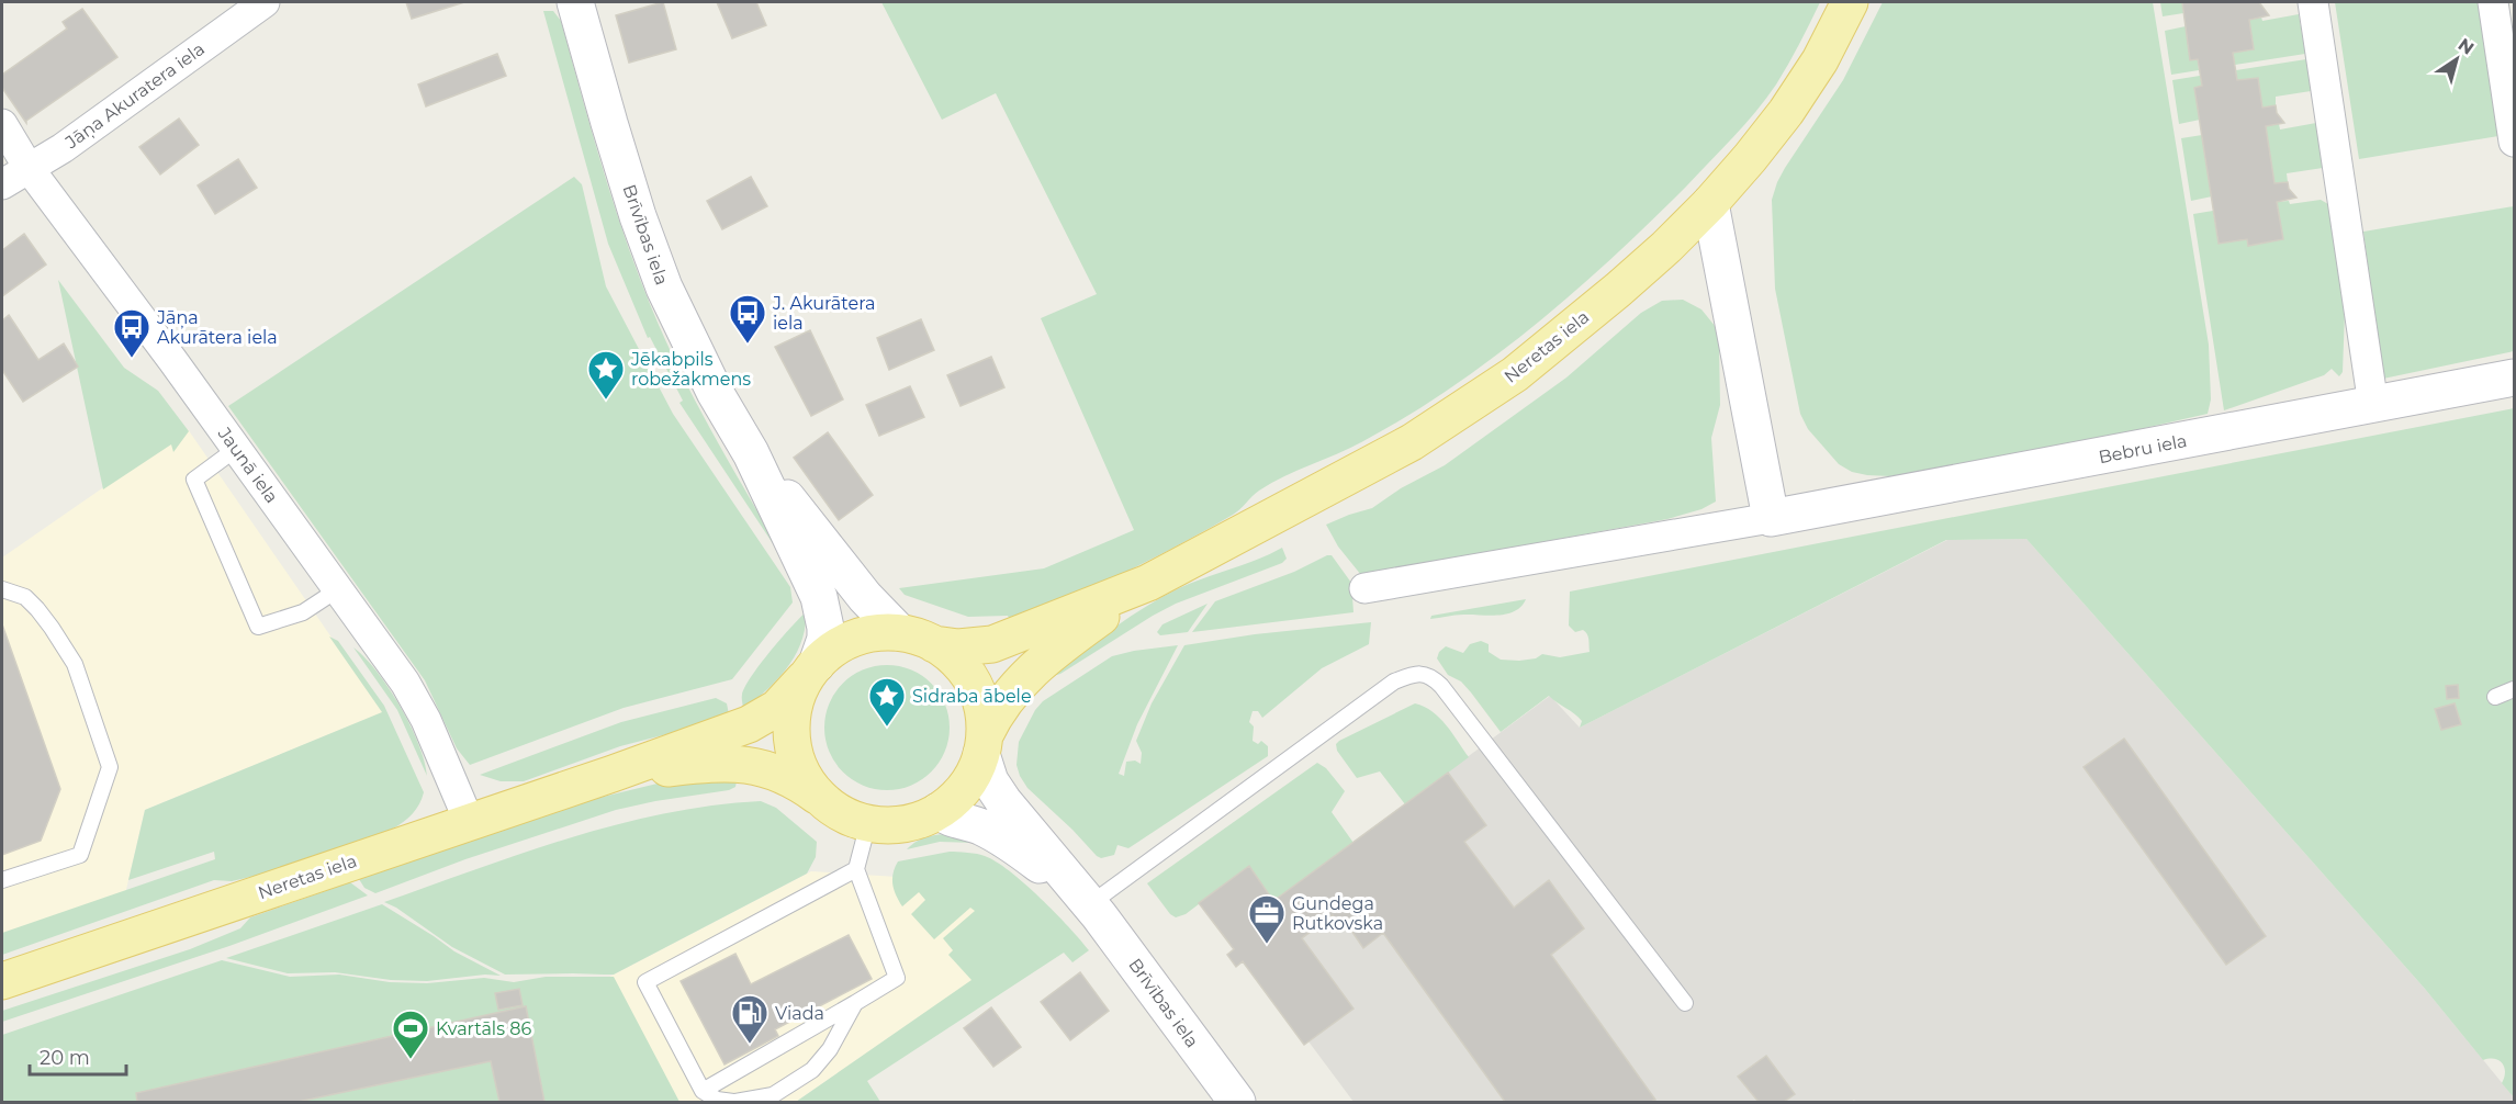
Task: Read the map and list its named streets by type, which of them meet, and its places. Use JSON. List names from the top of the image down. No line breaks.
{"streets":{"main road":["Brīvības iela","Neretas iela","Bebru iela"],"street":["Jāņa Akuratera iela","Jaunā iela"]},"crossings":[["Jāņa Akuratera iela","Jaunā iela"],["Neretas iela","Jaunā iela"]],"places":{"bus stop":["J. Akurātera iela","Jāņa Akurātera iela"],"place":["Jēkabpils robežakmens","Sidraba ābele"],"office":["Gundega Rutkovska"],"fuel station":["Viada"],"sports":["Kvartāls 86"]},"scale_bar":"20 m","north":"top right"}
